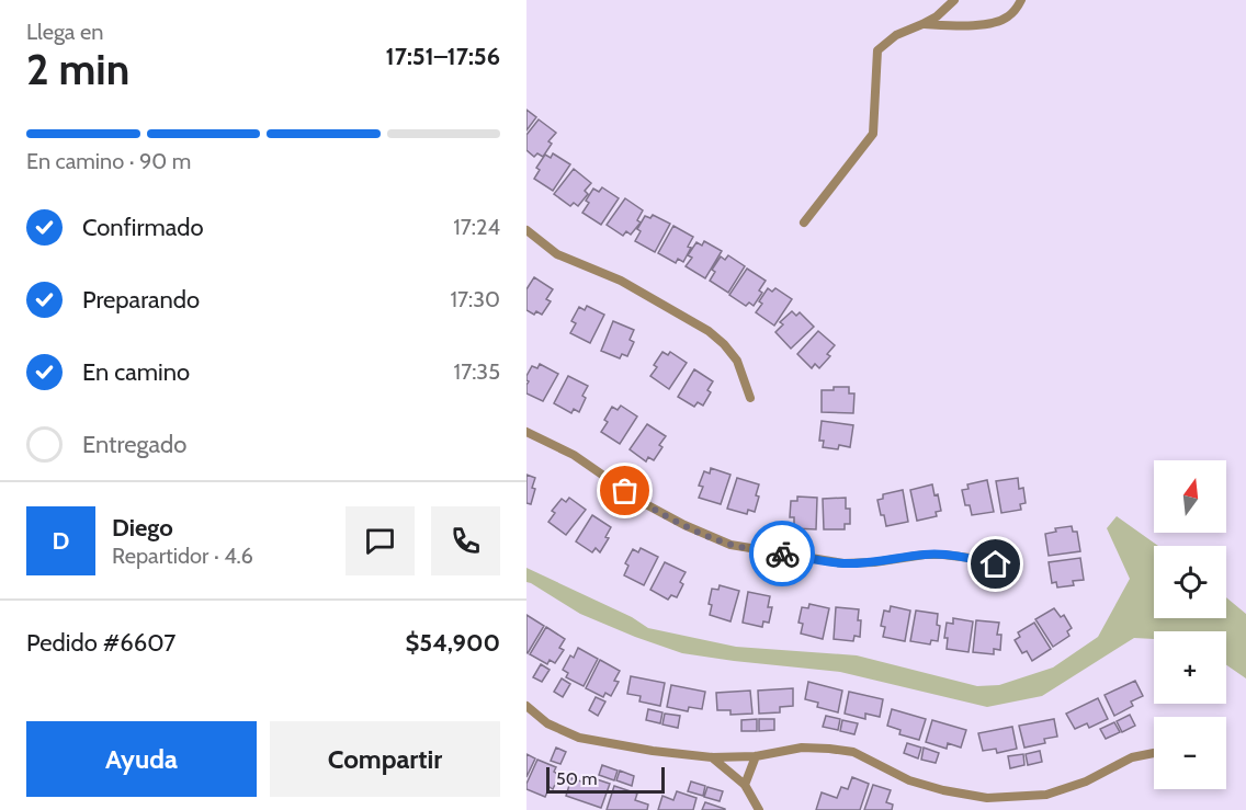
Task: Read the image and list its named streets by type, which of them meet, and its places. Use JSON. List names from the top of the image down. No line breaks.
{"scale_bar":"50 m","north":"top","page":{"heading":["2 min","Llega en","17:51–17:56"],"panel":["Diego","Repartidor · 4.6","Pedido #6607","$54,900"],"bar":"En camino · 90 m","list":[["Confirmado","17:24"],["Preparando","17:30"],["En camino","17:35"],"Entregado"],"map_buttons":["+","−"],"round":"D","buttons":["Ayuda","Compartir"],"scale":"50 m"}}
